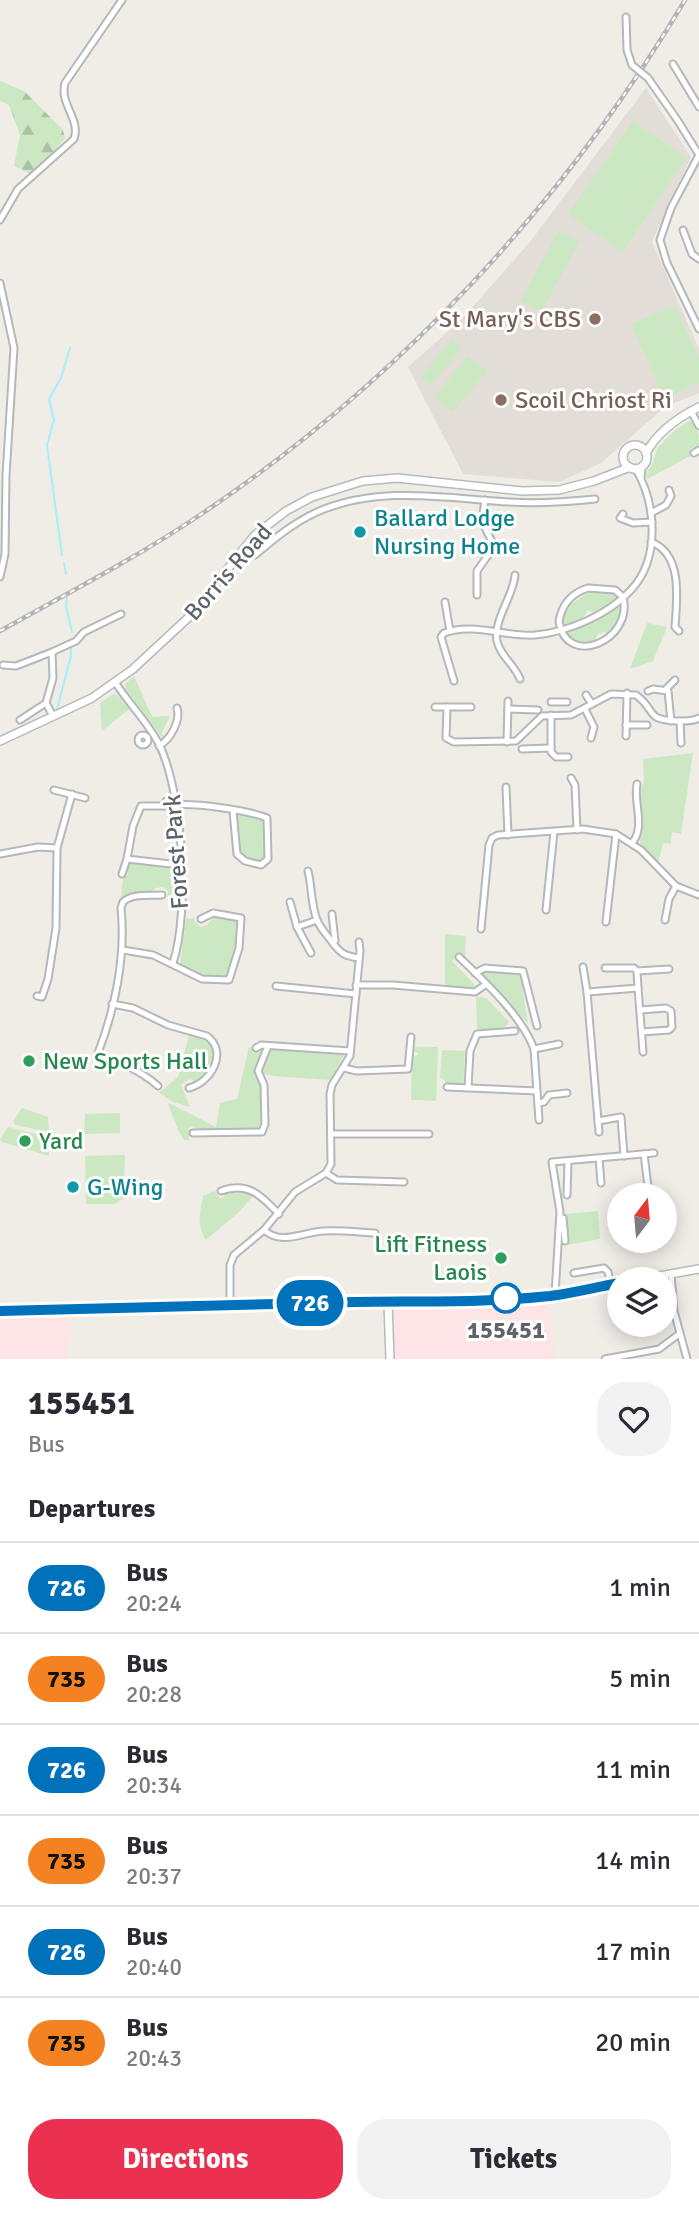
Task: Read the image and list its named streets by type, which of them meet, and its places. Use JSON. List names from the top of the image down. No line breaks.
{"streets":{"street":["Borris Road","Forest Park"]},"crossings":[["Borris Road","Forest Park"]],"places":["St Mary's CBS","Scoil Chriost Ri","Ballard Lodge Nursing Home","New Sports Hall","Yard","G-Wing","Lift Fitness Laois","155451"],"lines":["bus line 726"],"north":"top","page":{"on_map":"726","heading":[["155451","Bus"],"Departures"],"list":[{"mark":"726","name":"Bus","note":"20:24","value":"1 min"},{"mark":"735","name":"Bus","note":"20:28","value":"5 min"},{"mark":"726","name":"Bus","note":"20:34","value":"11 min"},{"mark":"735","name":"Bus","note":"20:37","value":"14 min"},{"mark":"726","name":"Bus","note":"20:40","value":"17 min"},{"mark":"735","name":"Bus","note":"20:43","value":"20 min"}],"buttons":["Directions","Tickets"]}}
